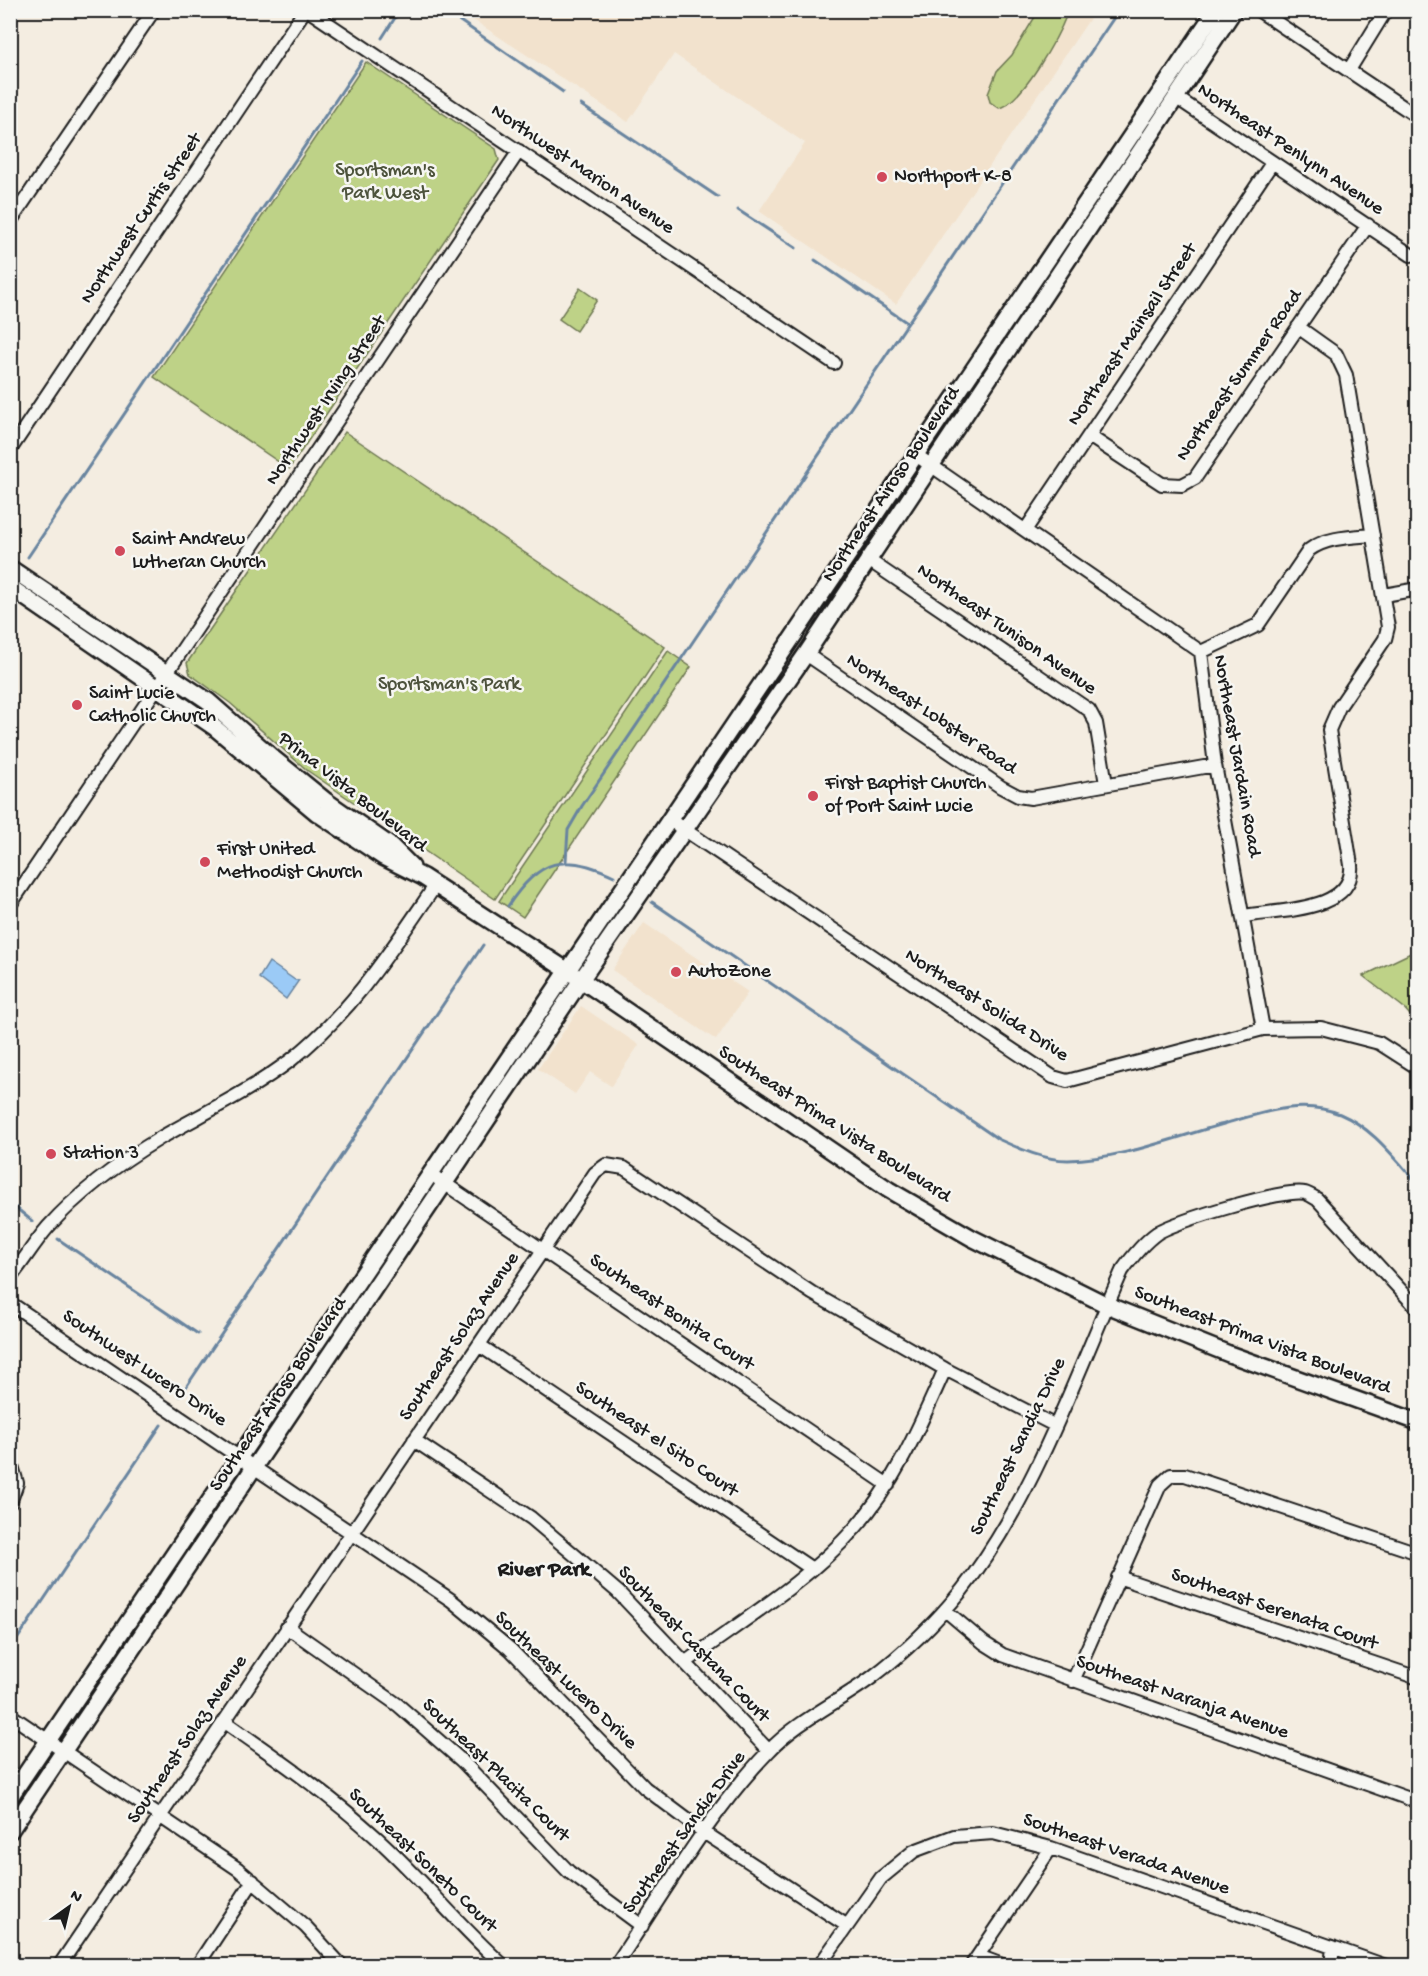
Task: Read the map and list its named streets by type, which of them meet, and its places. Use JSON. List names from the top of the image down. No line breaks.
{"streets":{"main road":["Northeast Airoso Boulevard","Prima Vista Boulevard","Southeast Prima Vista Boulevard","Southeast Airoso Boulevard"],"street":["Northeast Penlynn Avenue","Northwest Marion Avenue","Northwest Curtis Street","Northeast Mainsail Street","Northeast Summer Road","Northwest Irving Street","Northeast Tunison Avenue","Northeast Lobster Road","Northeast Jardain Road","Northeast Solida Drive","Southeast Bonita Court","Southeast Solaz Avenue","Southwest Lucero Drive","Southeast el Sito Court","Southeast Sandia Drive","Southeast Serenata Court","Southeast Castana Court","Southeast Lucero Drive","Southeast Naranja Avenue","Southeast Placita Court","Southeast Verada Avenue","Southeast Soneto Court"]},"crossings":[["Northeast Penlynn Avenue","Northeast Mainsail Street"],["Northeast Penlynn Avenue","Northeast Summer Road"],["Northeast Penlynn Avenue","Northeast Airoso Boulevard"],["Northwest Marion Avenue","Northwest Curtis Street"],["Northwest Marion Avenue","Northwest Irving Street"],["Northeast Mainsail Street","Northeast Summer Road"],["Northeast Mainsail Street","Northeast Jardain Road"],["Northwest Irving Street","Prima Vista Boulevard"],["Northeast Airoso Boulevard","Northeast Tunison Avenue"],["Northeast Airoso Boulevard","Northeast Lobster Road"],["Northeast Airoso Boulevard","Northeast Jardain Road"],["Northeast Airoso Boulevard","Northeast Solida Drive"],["Northeast Airoso Boulevard","Southeast Prima Vista Boulevard"],["Northeast Airoso Boulevard","Southeast Airoso Boulevard"],["Northeast Tunison Avenue","Northeast Lobster Road"],["Northeast Lobster Road","Northeast Jardain Road"],["Northeast Jardain Road","Northeast Solida Drive"],["Prima Vista Boulevard","Southeast Prima Vista Boulevard"],["Southeast Prima Vista Boulevard","Southeast Airoso Boulevard"],["Southeast Prima Vista Boulevard","Southeast Sandia Drive"],["Southeast Bonita Court","Southeast Solaz Avenue"],["Southeast Bonita Court","Southeast Airoso Boulevard"],["Southeast Solaz Avenue","Southeast el Sito Court"],["Southeast Solaz Avenue","Southeast Sandia Drive"],["Southeast Solaz Avenue","Southeast Castana Court"],["Southeast Solaz Avenue","Southeast Lucero Drive"],["Southeast Solaz Avenue","Southeast Placita Court"],["Southeast Solaz Avenue","Southeast Soneto Court"],["Southwest Lucero Drive","Southeast Airoso Boulevard"],["Southwest Lucero Drive","Southeast Lucero Drive"],["Southeast Airoso Boulevard","Southeast Lucero Drive"],["Southeast Sandia Drive","Southeast Castana Court"],["Southeast Sandia Drive","Southeast Lucero Drive"],["Southeast Sandia Drive","Southeast Naranja Avenue"],["Southeast Sandia Drive","Southeast Placita Court"],["Southeast Lucero Drive","Southeast Verada Avenue"]],"districts":["River Park"],"parks":["Sportsman's Park West","Sportsman's Park"],"places":["Northport K-8","Saint Andrew Lutheran Church","Saint Lucie Catholic Church","First Baptist Church of Port Saint Lucie","First United Methodist Church","AutoZone","Station 3"],"north":"top right"}
